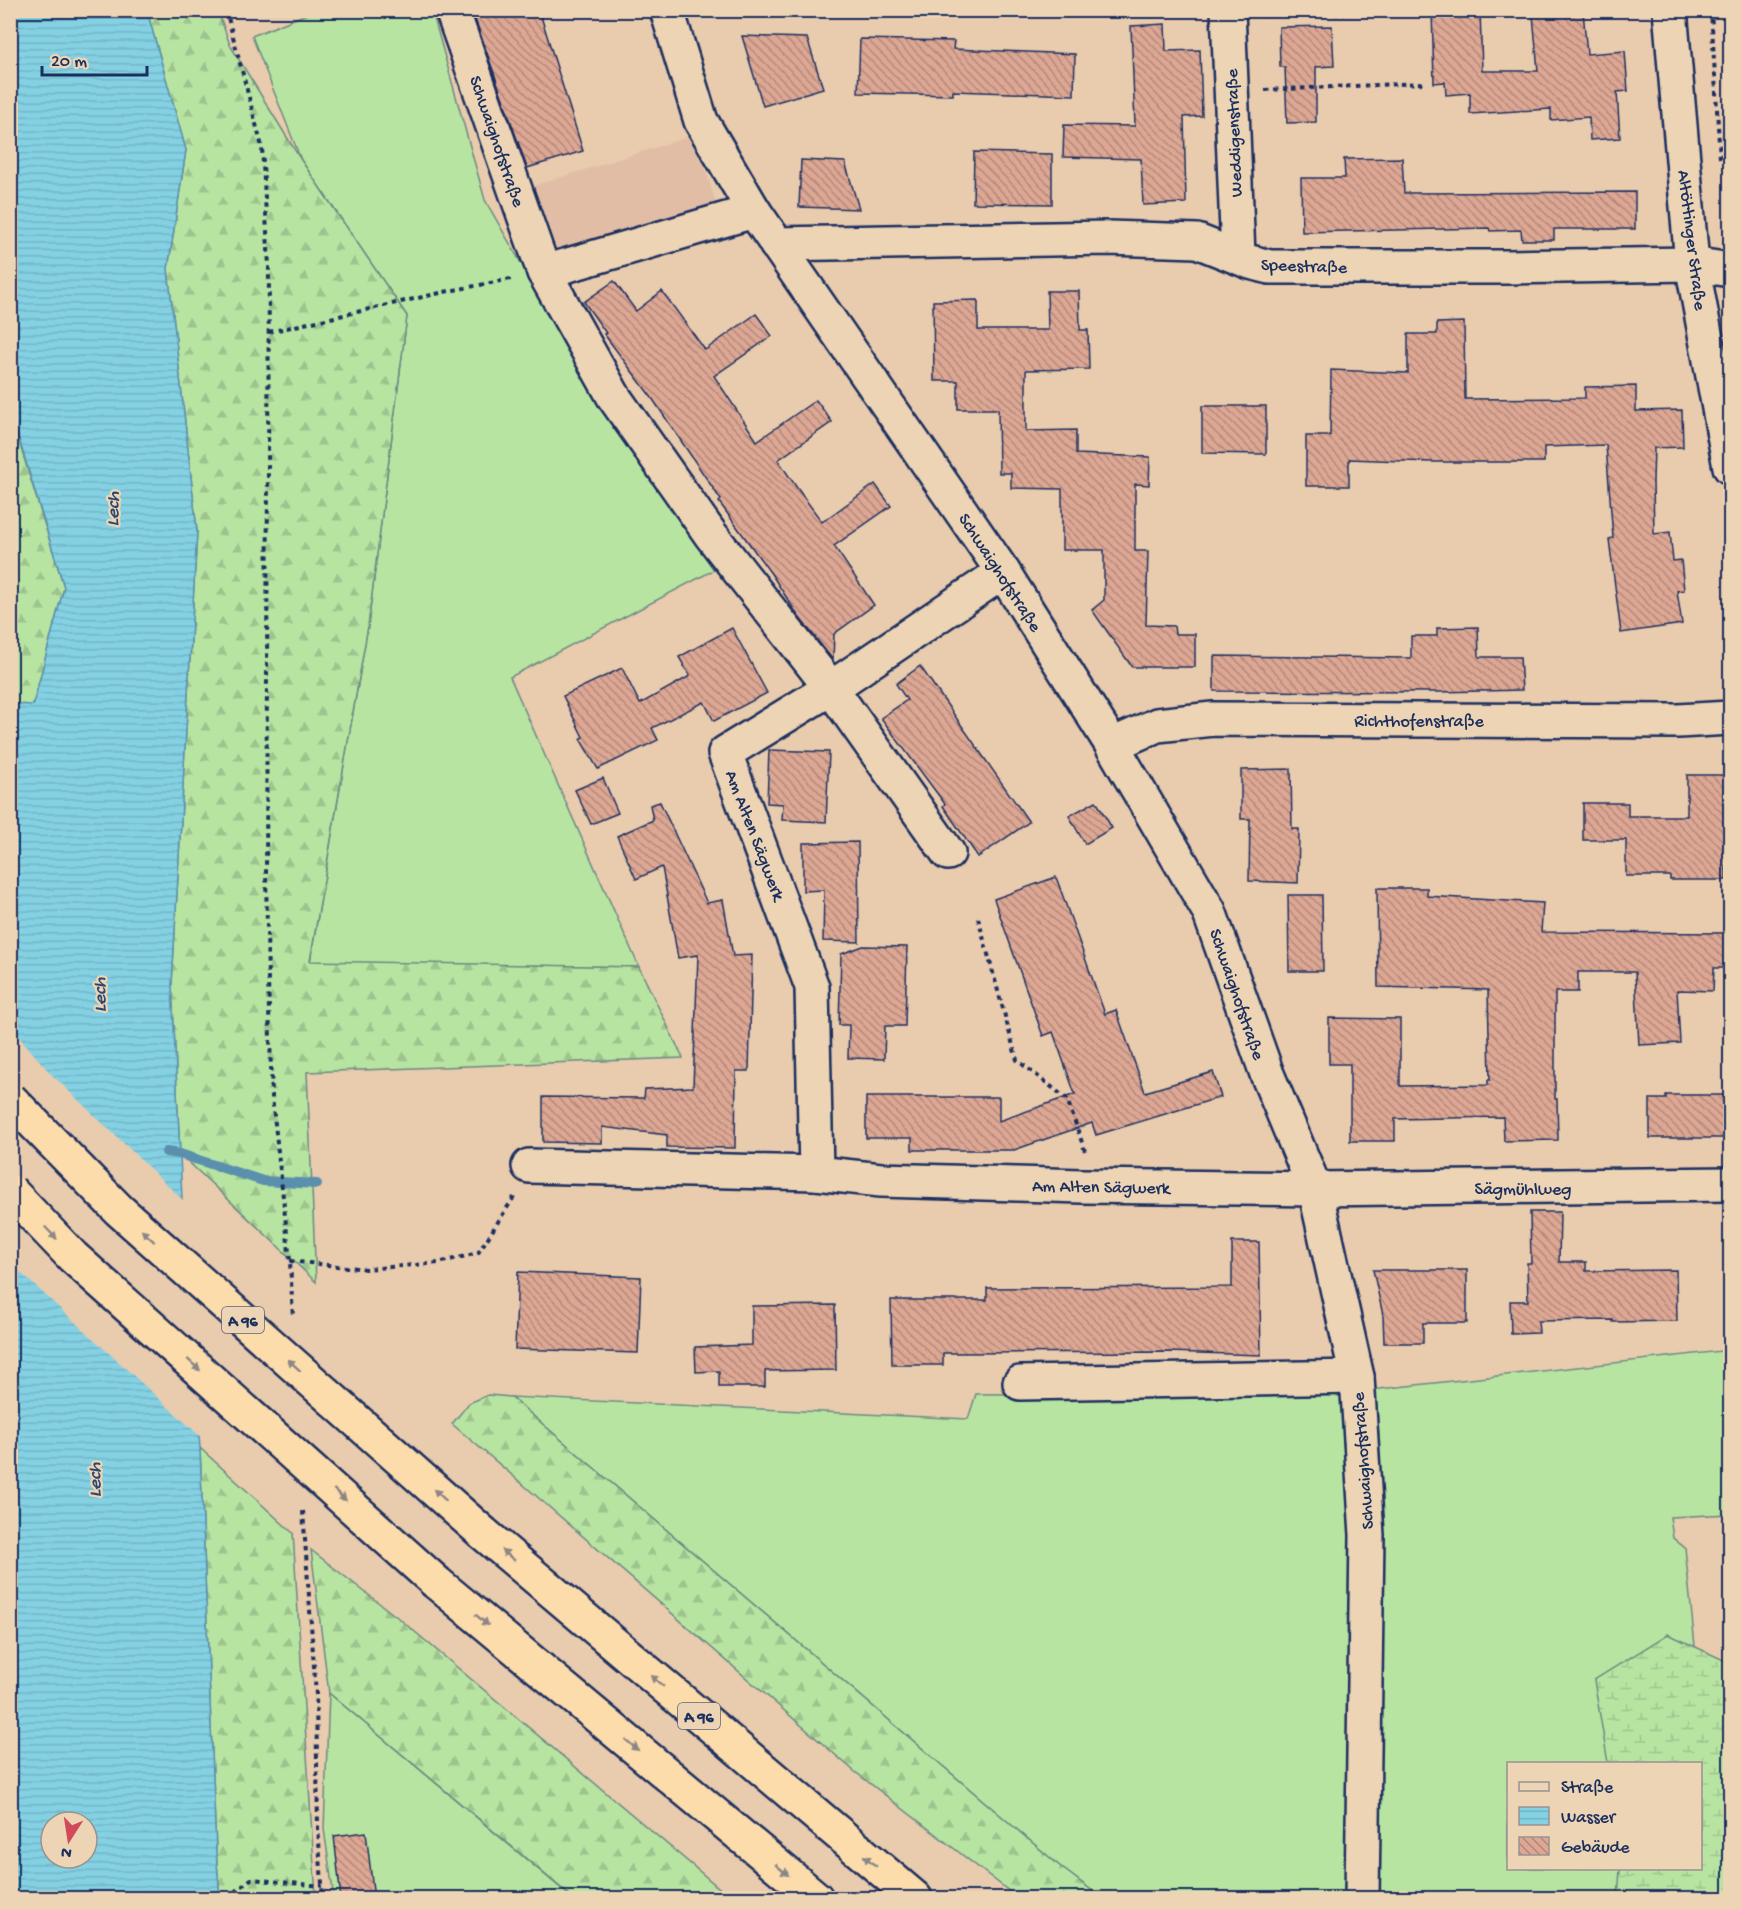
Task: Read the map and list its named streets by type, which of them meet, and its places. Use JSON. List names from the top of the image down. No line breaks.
{"streets":{"highway":["A 96"],"street":["Weddigenstraße","Schwaighofstraße","Altöttinger Straße","Speestraße","Richthofenstraße","Am Alten Sägwerk","Sägmühlweg"]},"crossings":[["Weddigenstraße","Speestraße"],["Schwaighofstraße","Speestraße"],["Schwaighofstraße","Richthofenstraße"],["Schwaighofstraße","Am Alten Sägwerk"],["Schwaighofstraße","Sägmühlweg"],["Altöttinger Straße","Speestraße"],["Am Alten Sägwerk","Sägmühlweg"]],"water":["Lech"],"legend":["Straße","Wasser","Gebäude"],"scale_bar":"20 m","north":"bottom"}
